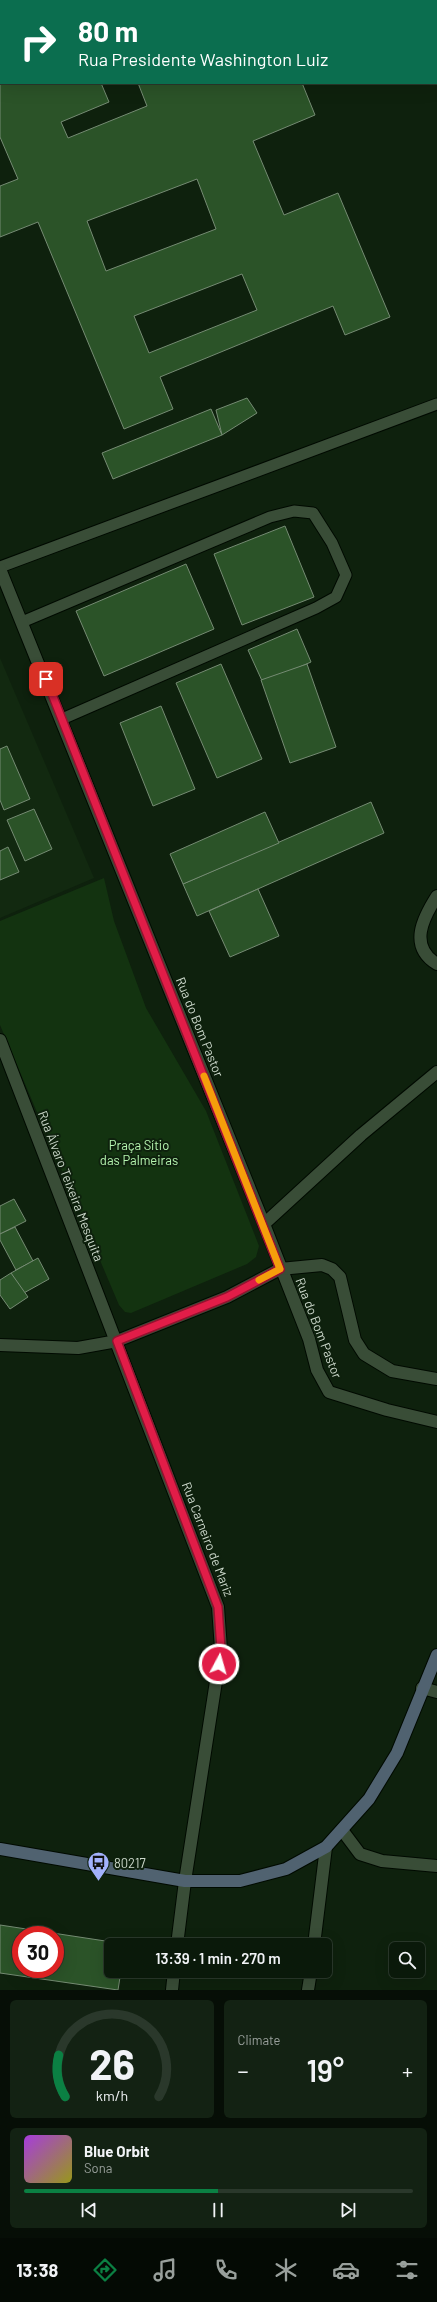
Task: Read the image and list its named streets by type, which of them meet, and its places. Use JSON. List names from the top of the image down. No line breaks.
{"streets":{"street":["Rua do Bom Pastor","Rua Álvaro Teixeira Mesquita","Rua Carneiro de Mariz"]},"crossings":[["Rua Álvaro Teixeira Mesquita","Rua Carneiro de Mariz"]],"parks":["Praça Sítio das Palmeiras"],"places":{"bus stop":["80217"]},"page":{"turn":["80 m","Rua Presidente Washington Luiz"],"limit":"30","trip":"13:39 · 1 min · 270 m","tile":"Climate","heat":["−","19°","+"],"song":["Blue Orbit","Sona"],"tabs":"13:38","gauge":["26","km/h"]}}
